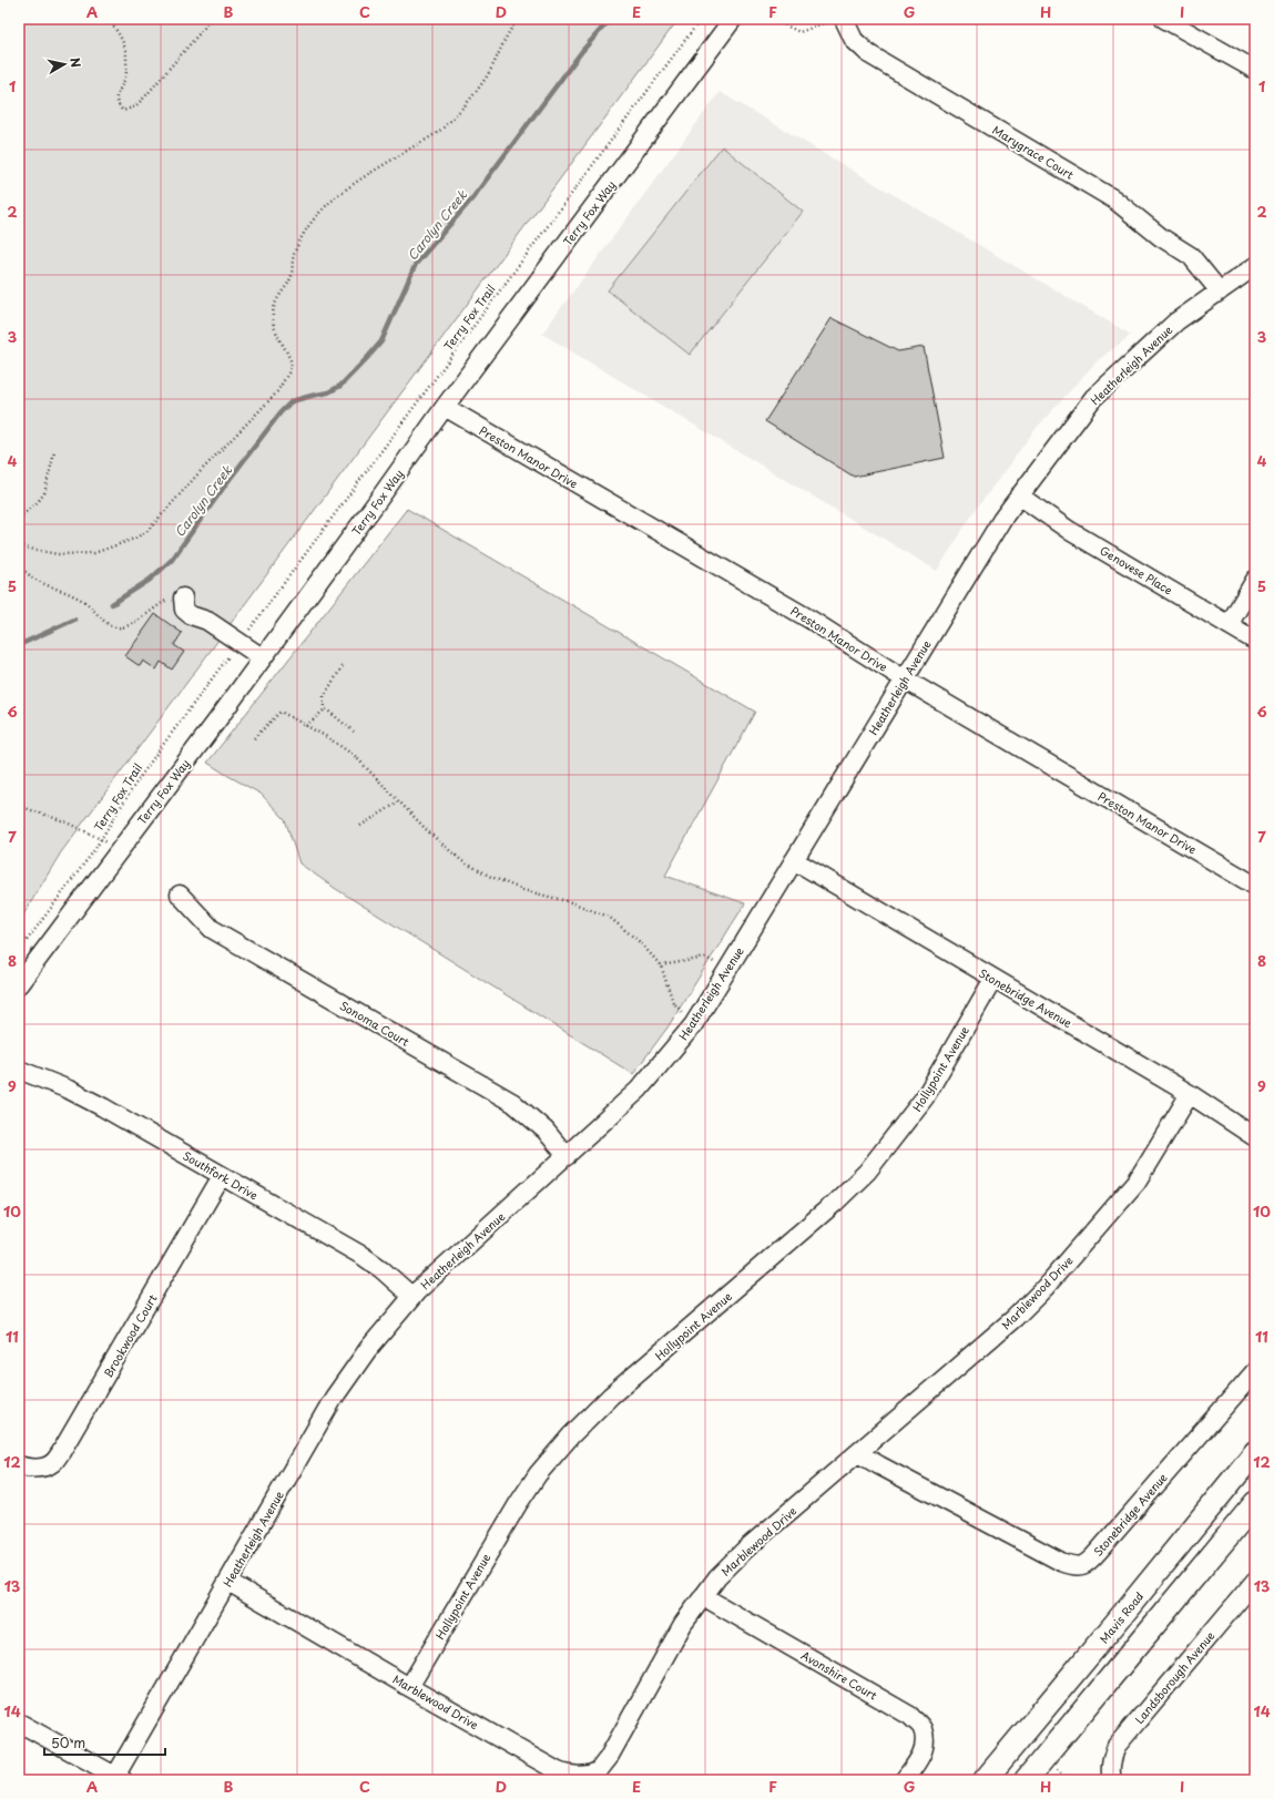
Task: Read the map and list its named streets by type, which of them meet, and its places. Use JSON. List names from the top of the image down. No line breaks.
{"streets":{"main road":["Mavis Road"],"street":["Marygrace Court","Terry Fox Way","Heatherleigh Avenue","Preston Manor Drive","Genovese Place","Stonebridge Avenue","Sonoma Court","Hollypoint Avenue","Southfork Drive","Marblewood Drive","Brookwood Court","Avonshire Court","Landsborough Avenue"],"path":["Terry Fox Trail"]},"crossings":[["Marygrace Court","Heatherleigh Avenue"],["Terry Fox Way","Preston Manor Drive"],["Heatherleigh Avenue","Preston Manor Drive"],["Heatherleigh Avenue","Genovese Place"],["Heatherleigh Avenue","Stonebridge Avenue"],["Heatherleigh Avenue","Sonoma Court"],["Heatherleigh Avenue","Southfork Drive"],["Heatherleigh Avenue","Marblewood Drive"],["Stonebridge Avenue","Hollypoint Avenue"],["Stonebridge Avenue","Marblewood Drive"],["Hollypoint Avenue","Marblewood Drive"],["Southfork Drive","Brookwood Court"],["Marblewood Drive","Avonshire Court"]],"water":["Carolyn Creek"],"scale_bar":"50 m","north":"right","grid":{"columns":["A","B","C","D","E","F","G","H","I"],"rows":["1","2","3","4","5","6","7","8","9","10","11","12","13","14"]}}
